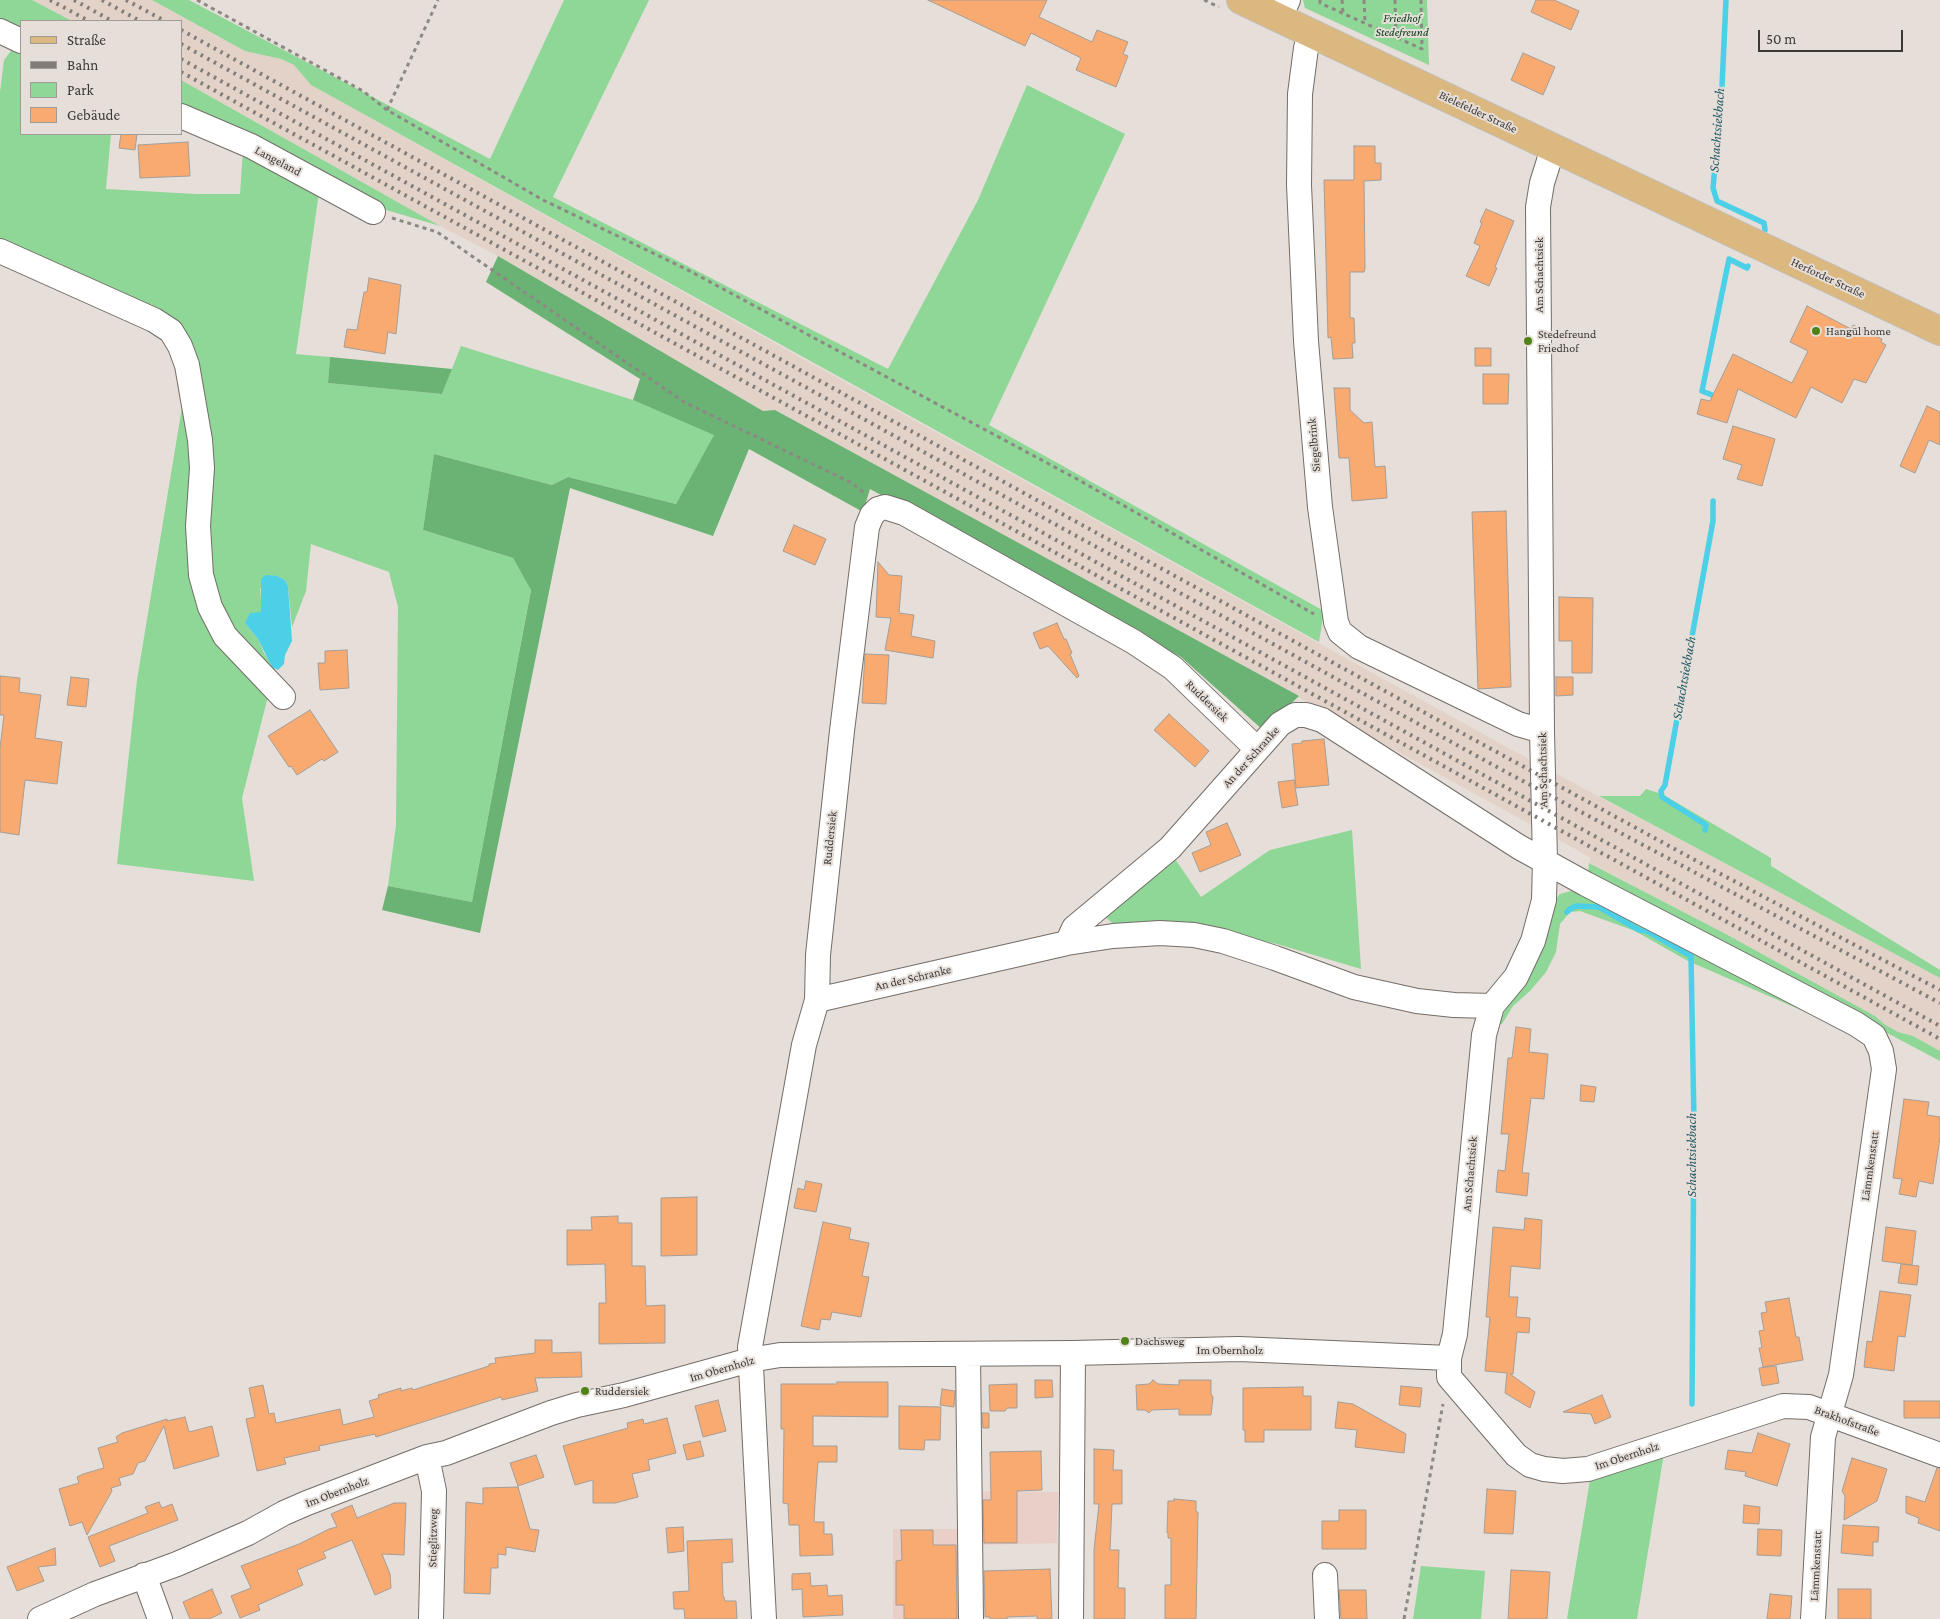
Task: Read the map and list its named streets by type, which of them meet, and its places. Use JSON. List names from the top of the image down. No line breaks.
{"streets":{"main road":["Bielefelder Straße","Herforder Straße"],"street":["Langeland","Am Schachtsiek","Siegelbrink","Ruddersiek","An der Schranke","Lämmkenstatt","Im Obernholz","Brakhofstraße","Stieglitzweg"]},"crossings":[["Bielefelder Straße","Am Schachtsiek"],["Bielefelder Straße","Herforder Straße"],["Bielefelder Straße","Siegelbrink"],["Am Schachtsiek","An der Schranke"],["Am Schachtsiek","Lämmkenstatt"],["Am Schachtsiek","Im Obernholz"],["Ruddersiek","An der Schranke"],["Ruddersiek","Im Obernholz"],["An der Schranke","Lämmkenstatt"],["Lämmkenstatt","Brakhofstraße"],["Im Obernholz","Brakhofstraße"],["Im Obernholz","Stieglitzweg"]],"water":["Schachtsiekbach"],"parks":["Friedhof Stedefreund"],"places":["Hangül home","Stedefreund Friedhof","Dachsweg","Ruddersiek"],"legend":["Straße","Bahn","Park","Gebäude"],"scale_bar":"50 m"}
